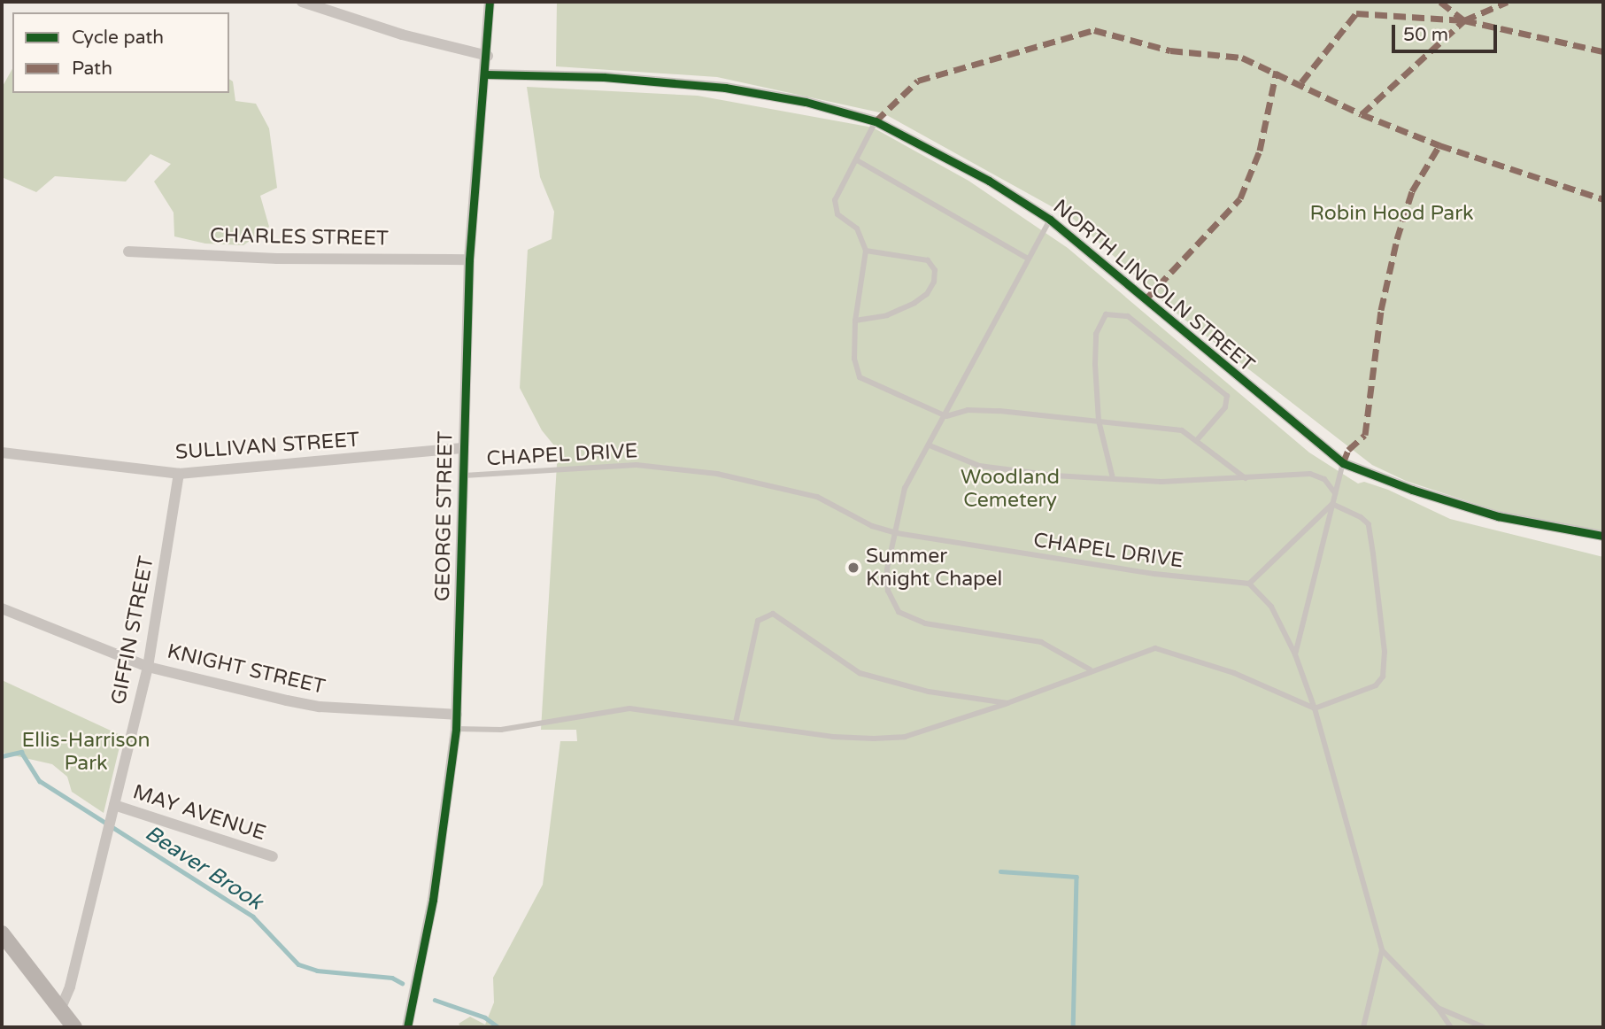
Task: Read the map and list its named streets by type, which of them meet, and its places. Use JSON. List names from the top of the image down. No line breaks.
{"streets":{"street":["CHARLES STREET","NORTH LINCOLN STREET","SULLIVAN STREET","GEORGE STREET","GIFFIN STREET","KNIGHT STREET","MAY AVENUE"],"lane":["CHAPEL DRIVE"]},"crossings":[["CHARLES STREET","GEORGE STREET"],["NORTH LINCOLN STREET","GEORGE STREET"],["SULLIVAN STREET","GEORGE STREET"],["SULLIVAN STREET","GIFFIN STREET"],["CHAPEL DRIVE","GEORGE STREET"],["GEORGE STREET","KNIGHT STREET"],["GIFFIN STREET","KNIGHT STREET"],["GIFFIN STREET","MAY AVENUE"]],"water":["Beaver Brook"],"parks":["Robin Hood Park","Woodland Cemetery","Ellis-Harrison Park"],"places":["Summer Knight Chapel"],"legend":["Cycle path","Path"],"scale_bar":"50 m"}
